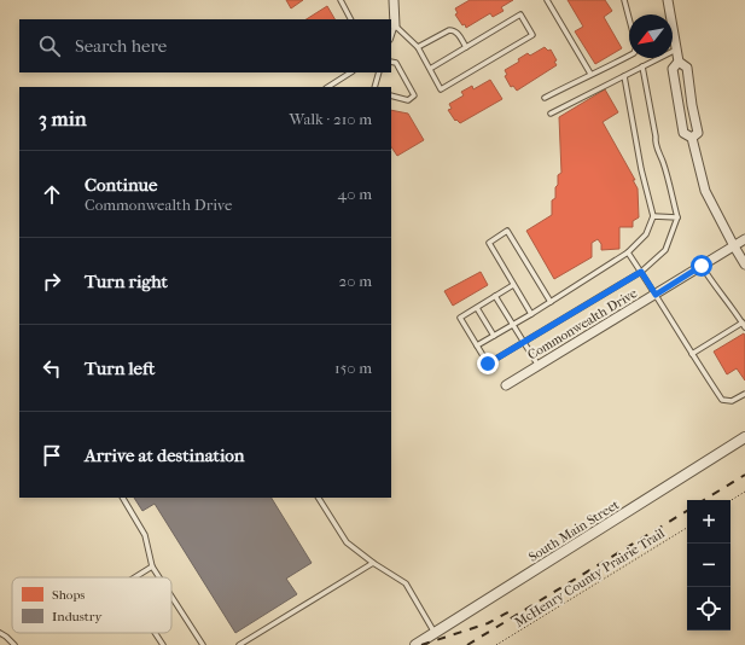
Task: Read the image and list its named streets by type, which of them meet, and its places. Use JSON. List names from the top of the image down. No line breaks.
{"streets":{"street":["Commonwealth Drive","South Main Street"],"path":["McHenry County Prairie Trail"]},"legend":["Shops","Industry"],"north":"bottom left","page":{"search":"Search here","heading":["3 min","Walk · 210 m"],"list":[["Continue","Commonwealth Drive","40 m"],["Turn right","20 m"],["Turn left","150 m"],"Arrive at destination"],"map_buttons":["+","−"]}}
